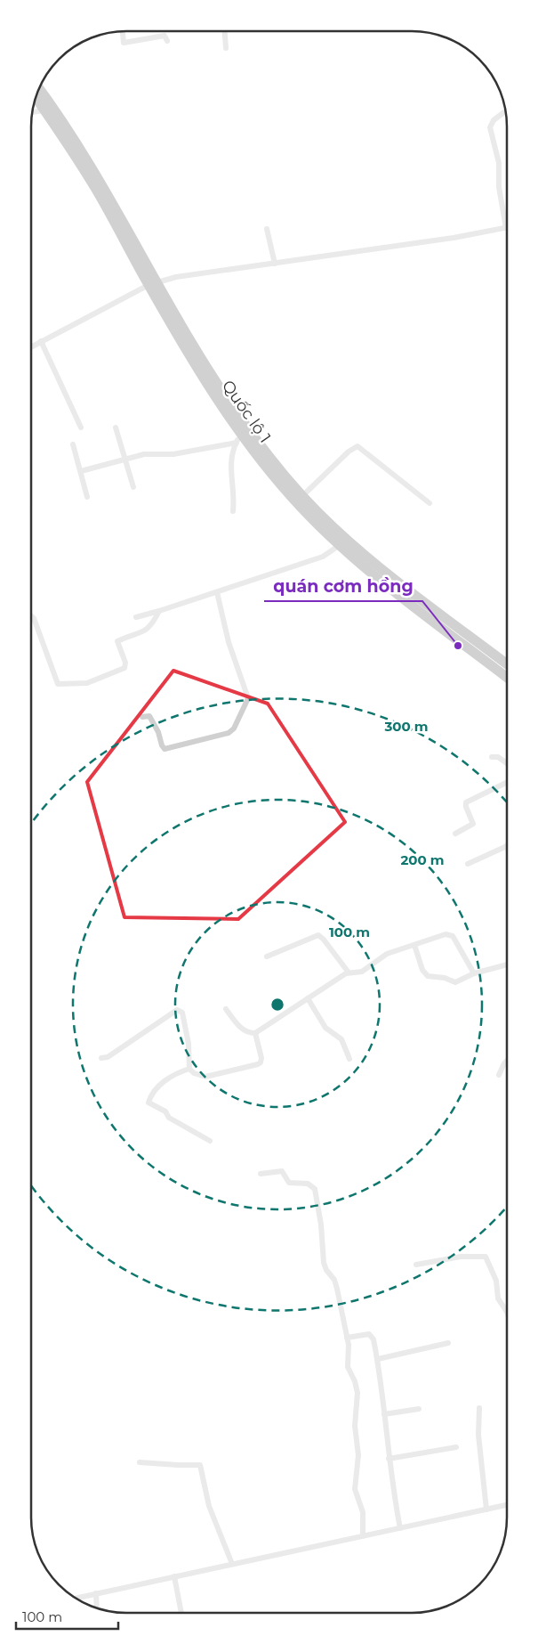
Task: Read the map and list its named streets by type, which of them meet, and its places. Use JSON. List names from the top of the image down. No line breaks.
{"streets":{"highway":["Quốc lộ 1"]},"places":["quán cơm hồng"],"scale_bar":"100 m","rings":["300 m","200 m","100 m"]}
